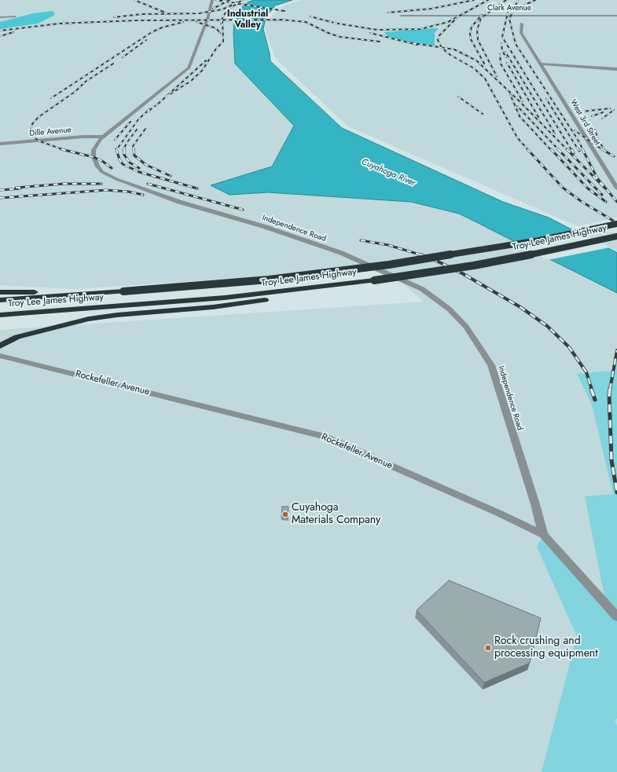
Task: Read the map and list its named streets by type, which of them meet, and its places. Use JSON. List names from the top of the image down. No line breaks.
{"streets":{"highway":["Troy Lee James Highway"],"street":["Clark Avenue","West 3rd Street","Dille Avenue","Independence Road","Rockefeller Avenue"]},"crossings":[["Dille Avenue","Independence Road"],["Independence Road","Rockefeller Avenue"]],"districts":["Industrial Valley"],"water":["Cuyahoga River"],"places":["Cuyahoga Materials Company","Rock crushing and processing equipment"]}
